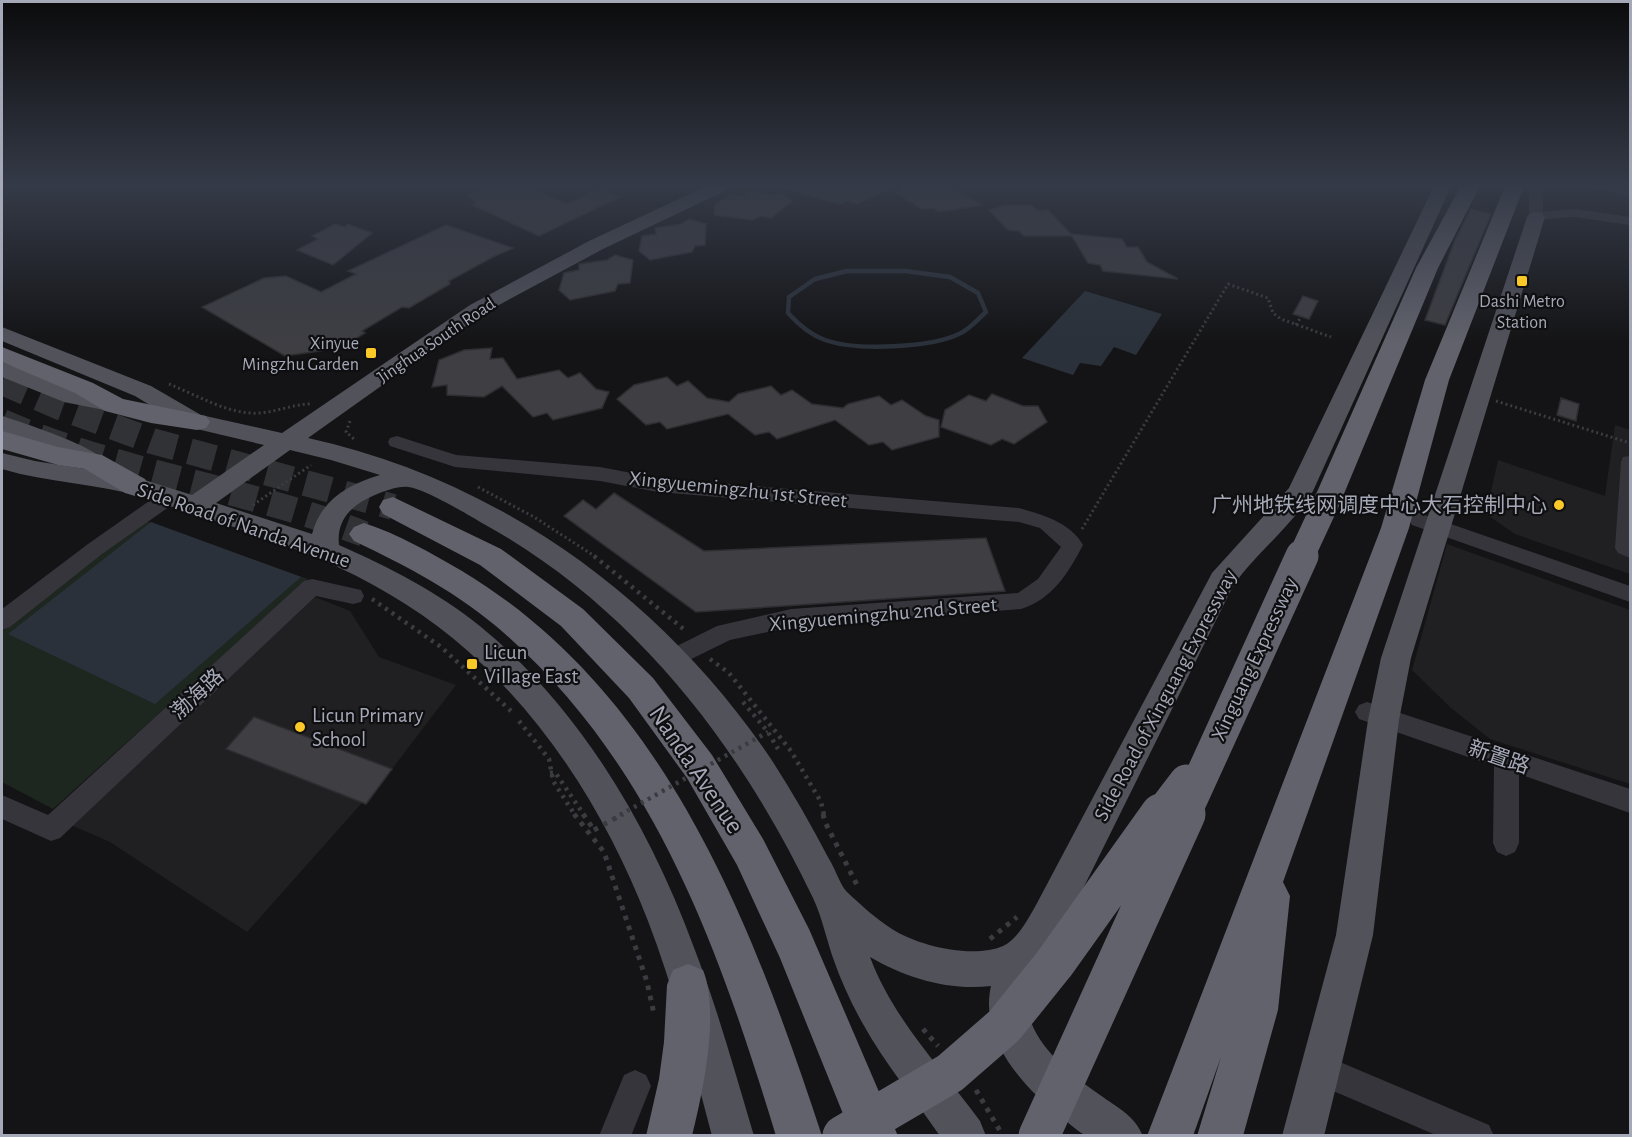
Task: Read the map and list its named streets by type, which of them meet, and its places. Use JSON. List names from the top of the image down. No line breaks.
{"streets":{"highway":["Xinguang Expressway","Nanda Avenue"],"main road":["Jinghua South Road","Side Road of Nanda Avenue","Side Road of Xinguang Expressway"],"street":["Xingyuemingzhu 1st Street","Xingyuemingzhu 2nd Street","渤海路","新置路"]},"crossings":[["Jinghua South Road","Side Road of Nanda Avenue"],["Xingyuemingzhu 1st Street","Xingyuemingzhu 2nd Street"],["Side Road of Nanda Avenue","Xingyuemingzhu 2nd Street"],["Side Road of Nanda Avenue","Nanda Avenue"]],"places":{"transit":["Dashi Metro Station","Xinyue Mingzhu Garden","Licun Village East"],"other":["广州地铁线网调度中心大石控制中心","Licun Primary School"]}}
